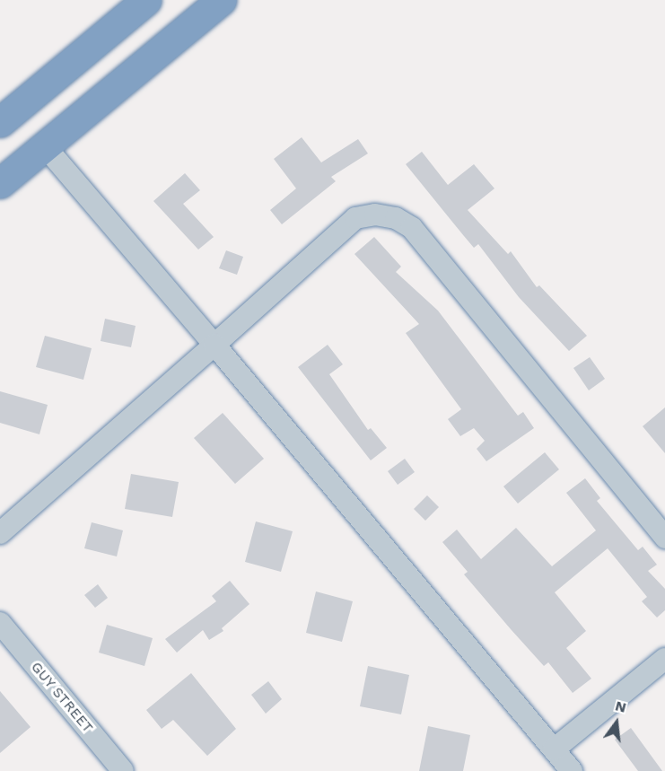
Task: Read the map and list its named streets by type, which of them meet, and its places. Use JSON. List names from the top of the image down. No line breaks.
{"streets":{"street":["GUY STREET"]},"north":"top"}
